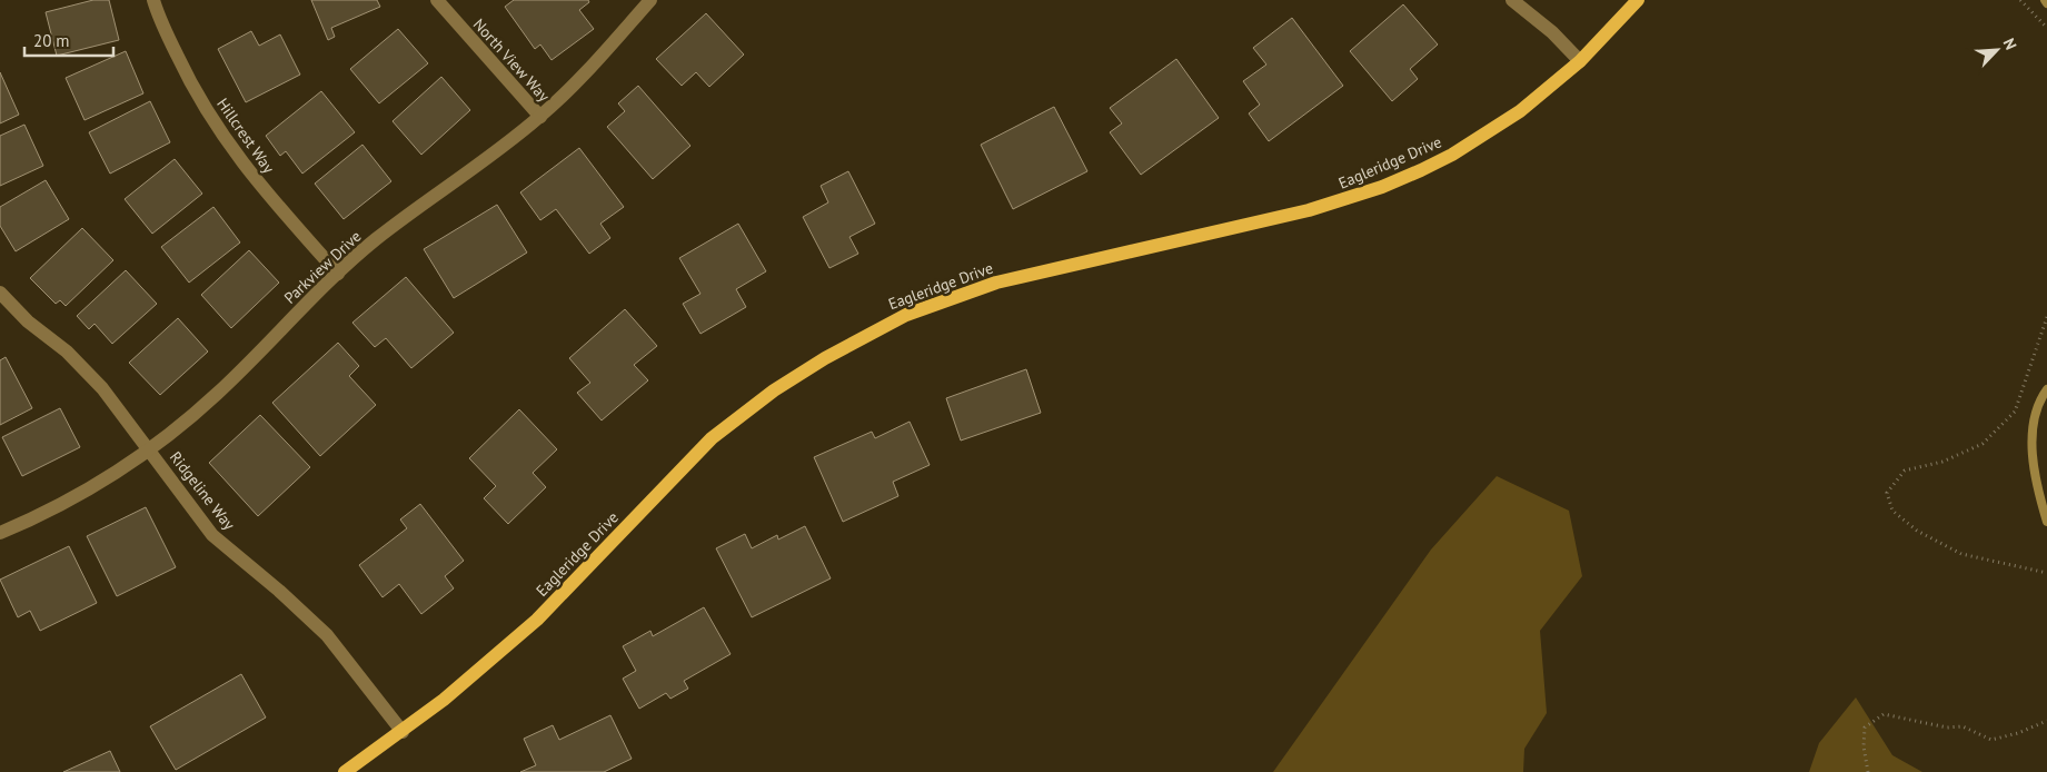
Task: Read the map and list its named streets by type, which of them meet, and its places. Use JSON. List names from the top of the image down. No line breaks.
{"streets":{"main road":["Eagleridge Drive"],"street":["North View Way","Hillcrest Way","Parkview Drive","Ridgeline Way"]},"crossings":[["North View Way","Parkview Drive"],["Hillcrest Way","Parkview Drive"],["Eagleridge Drive","Ridgeline Way"],["Parkview Drive","Ridgeline Way"]],"scale_bar":"20 m","north":"top right"}
